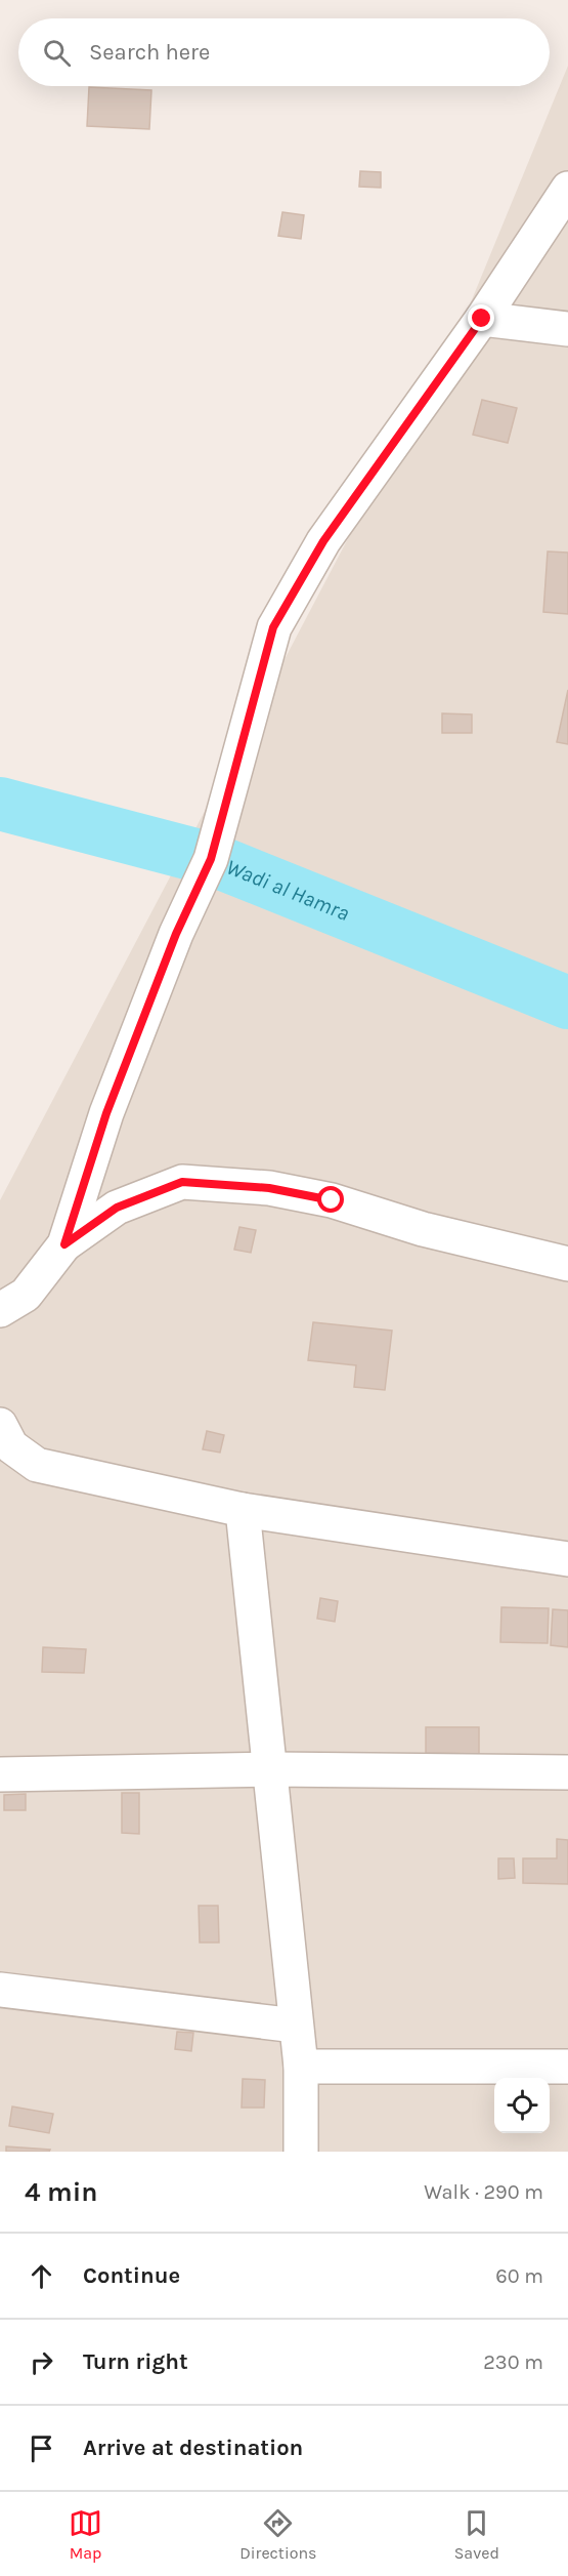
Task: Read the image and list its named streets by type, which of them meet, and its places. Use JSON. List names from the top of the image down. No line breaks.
{"water":["Wadi al Hamra"],"page":{"search":"Search here","heading":["4 min","Walk · 290 m"],"list":[["Continue","60 m"],["Turn right","230 m"],"Arrive at destination"],"nav":["Map","Directions","Saved"]}}
